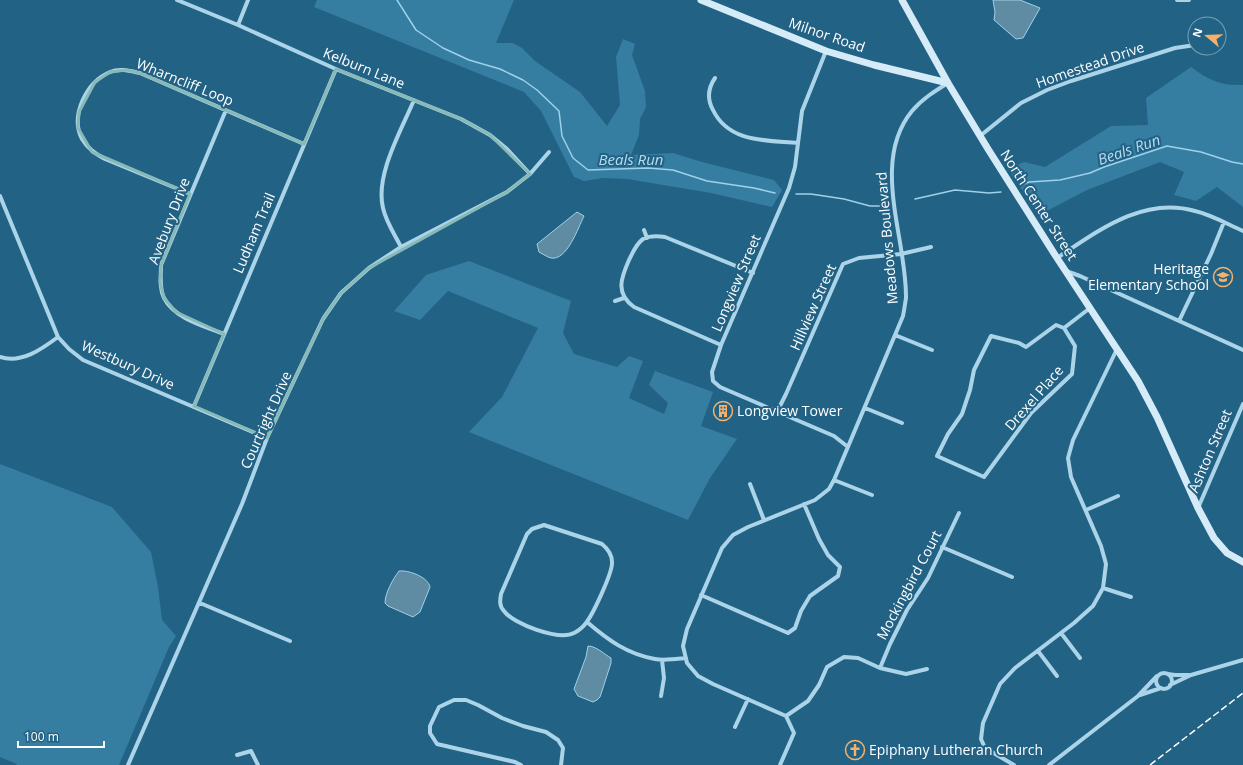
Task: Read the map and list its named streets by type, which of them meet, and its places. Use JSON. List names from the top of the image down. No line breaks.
{"streets":{"main road":["Milnor Road","North Center Street"],"street":["Homestead Drive","Kelburn Lane","Wharncliff Loop","Avebury Drive","Ludham Trail","Meadows Boulevard","Longview Street","Hillview Street","Westbury Drive","Drexel Place","Courtright Drive","Ashton Street","Mockingbird Court"]},"crossings":[["Milnor Road","North Center Street"],["Milnor Road","Meadows Boulevard"],["Milnor Road","Longview Street"],["Homestead Drive","North Center Street"],["Kelburn Lane","Ludham Trail"],["Kelburn Lane","Courtright Drive"],["Wharncliff Loop","Avebury Drive"],["Wharncliff Loop","Ludham Trail"],["North Center Street","Meadows Boulevard"],["North Center Street","Ashton Street"],["Avebury Drive","Ludham Trail"],["Ludham Trail","Westbury Drive"],["Meadows Boulevard","Longview Street"],["Meadows Boulevard","Hillview Street"],["Longview Street","Hillview Street"],["Westbury Drive","Courtright Drive"]],"water":["Beals Run"],"places":{"school or university":["Heritage Elementary School"],"building":["Longview Tower"],"church":["Epiphany Lutheran Church"]},"scale_bar":"100 m","north":"left"}
